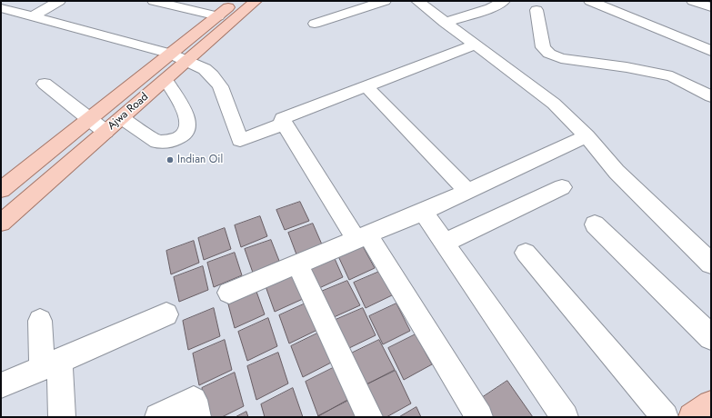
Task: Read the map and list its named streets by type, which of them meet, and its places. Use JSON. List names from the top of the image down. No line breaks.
{"streets":{"main road":["Ajwa Road"]},"places":["Indian Oil"]}
